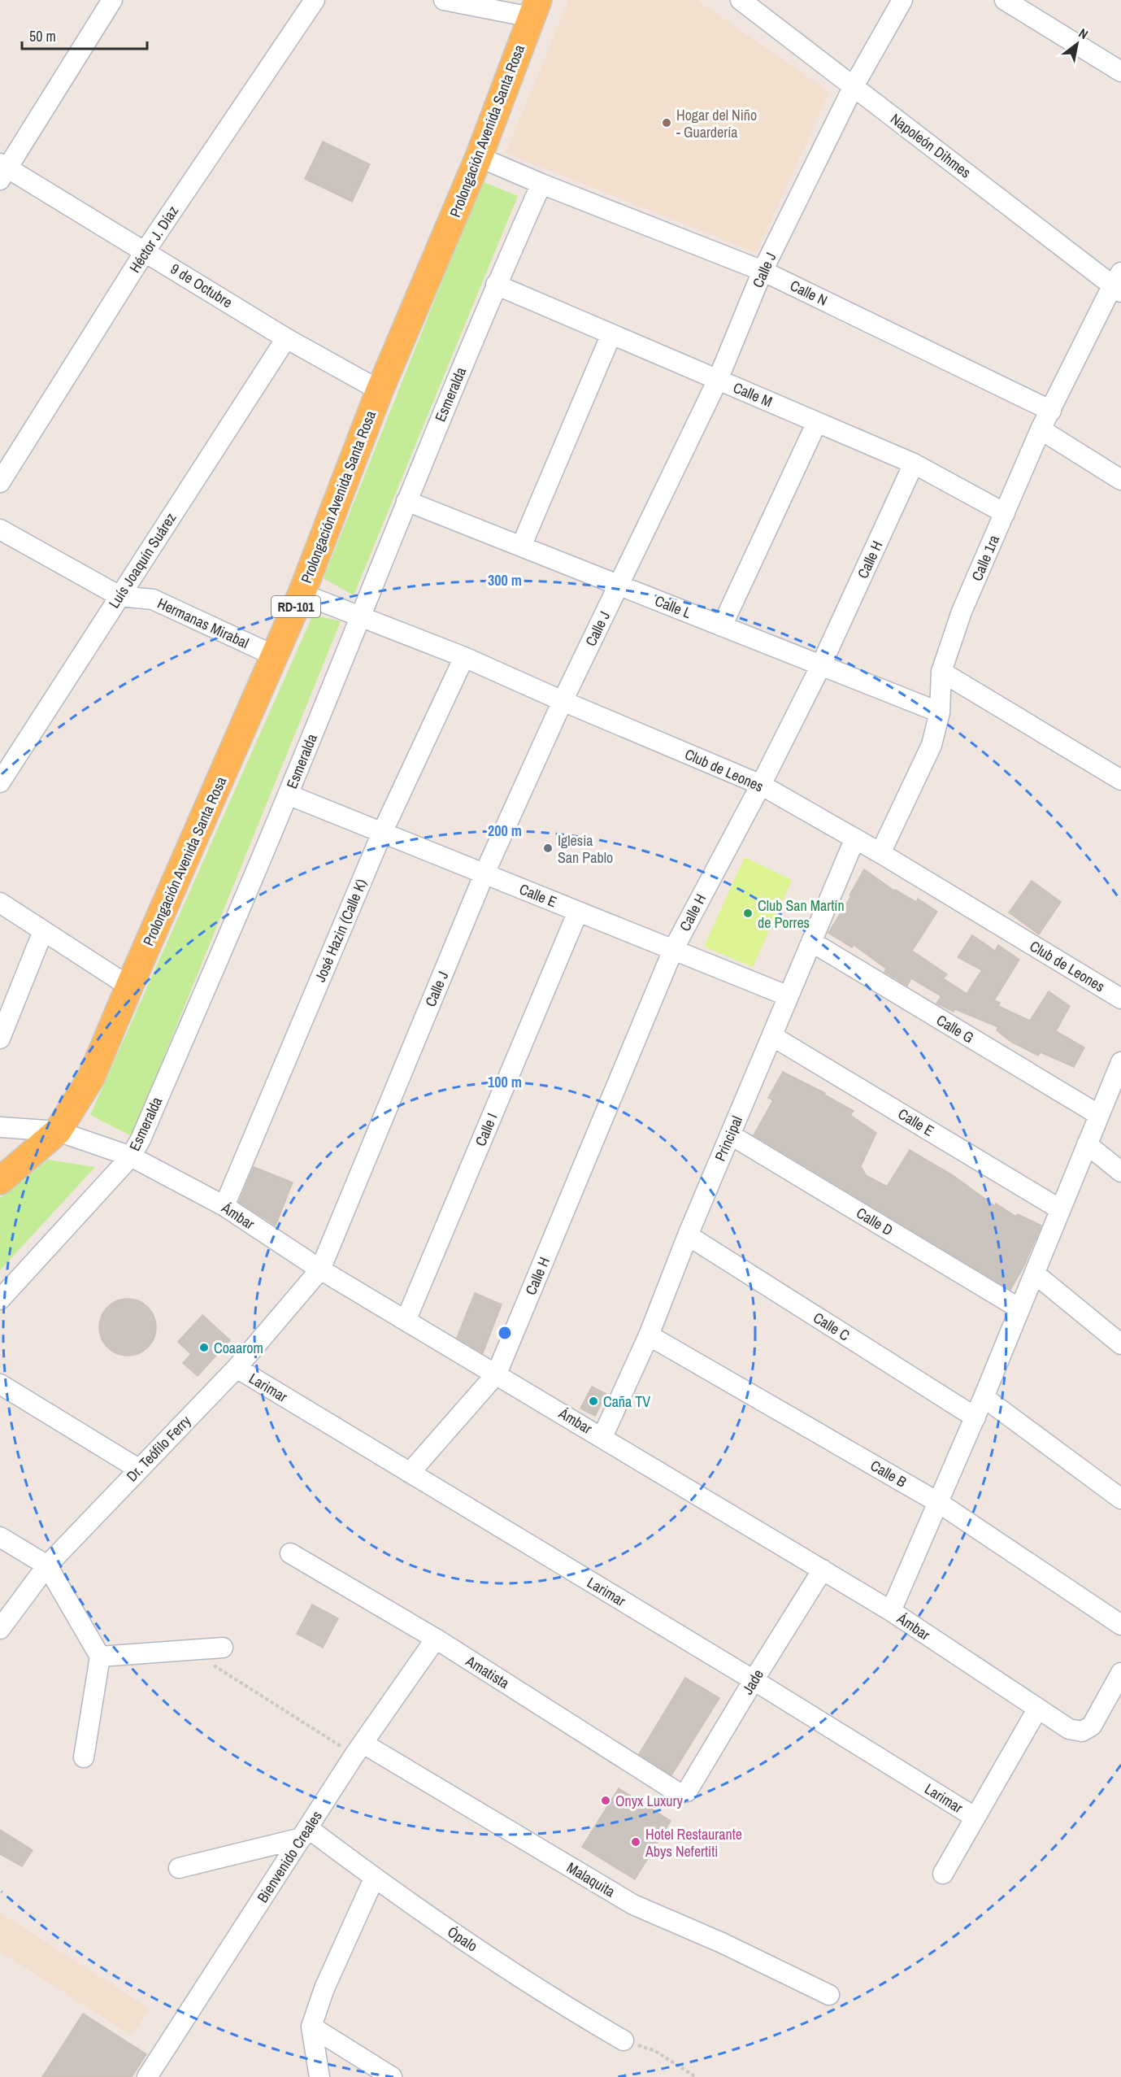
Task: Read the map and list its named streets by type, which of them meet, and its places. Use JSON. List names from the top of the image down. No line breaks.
{"streets":{"main road":["Prolongación Avenida Santa Rosa","RD-101"],"street":["Napoleón Dihmes","Héctor J. Díaz","Calle J","9 de Octubre","Calle N","Esmeralda","Calle M","Calle 1ra","Calle H","Luís Joaquín Suárez","Calle L","Hermanas Mirabal","Club de Leones","Calle E","José Hazin (Calle K)","Calle G","Calle I","Principal","Ámbar","Calle D","Calle C","Larimar","Dr. Teófilo Ferry","Calle B","Amatista","Jade","Bienvenido Creales","Malaquita","Ópalo"]},"crossings":[["Prolongación Avenida Santa Rosa","9 de Octubre"],["Prolongación Avenida Santa Rosa","Calle N"],["Prolongación Avenida Santa Rosa","Hermanas Mirabal"],["Prolongación Avenida Santa Rosa","Club de Leones"],["Prolongación Avenida Santa Rosa","Ámbar"],["Napoleón Dihmes","Calle J"],["Napoleón Dihmes","Calle 1ra"],["Héctor J. Díaz","9 de Octubre"],["Calle J","Calle N"],["Calle J","Calle M"],["Calle J","Calle L"],["Calle J","Club de Leones"],["Calle J","Calle E"],["Calle J","Ámbar"],["Calle J","Dr. Teófilo Ferry"],["9 de Octubre","Luís Joaquín Suárez"],["Calle N","Esmeralda"],["Calle N","Calle 1ra"],["Esmeralda","Calle M"],["Esmeralda","Calle L"],["Esmeralda","Club de Leones"],["Esmeralda","Calle E"],["Esmeralda","Ámbar"],["Calle M","Calle 1ra"],["Calle M","Calle H"],["Calle 1ra","Calle L"],["Calle 1ra","Club de Leones"],["Calle H","Calle L"],["Calle H","Club de Leones"],["Calle H","Calle E"],["Calle H","Ámbar"],["Calle H","Larimar"],["Luís Joaquín Suárez","Hermanas Mirabal"],["Club de Leones","José Hazin (Calle K)"],["Club de Leones","Principal"],["Calle E","José Hazin (Calle K)"],["Calle E","Calle I"],["Calle E","Principal"],["José Hazin (Calle K)","Ámbar"],["Calle G","Principal"],["Calle I","Ámbar"],["Principal","Ámbar"],["Principal","Calle D"],["Principal","Calle C"],["Principal","Calle B"],["Ámbar","Dr. Teófilo Ferry"],["Ámbar","Jade"],["Larimar","Dr. Teófilo Ferry"],["Larimar","Jade"],["Amatista","Jade"],["Amatista","Bienvenido Creales"],["Bienvenido Creales","Malaquita"],["Bienvenido Creales","Ópalo"]],"places":["Hogar del Niño - Guardería","Iglesia San Pablo","Club San Martín de Porres","Coaarom","Caña TV","Onyx Luxury","Hotel Restaurante Abys Nefertiti"],"scale_bar":"50 m","north":"top right","rings":["300 m","200 m","100 m"]}
